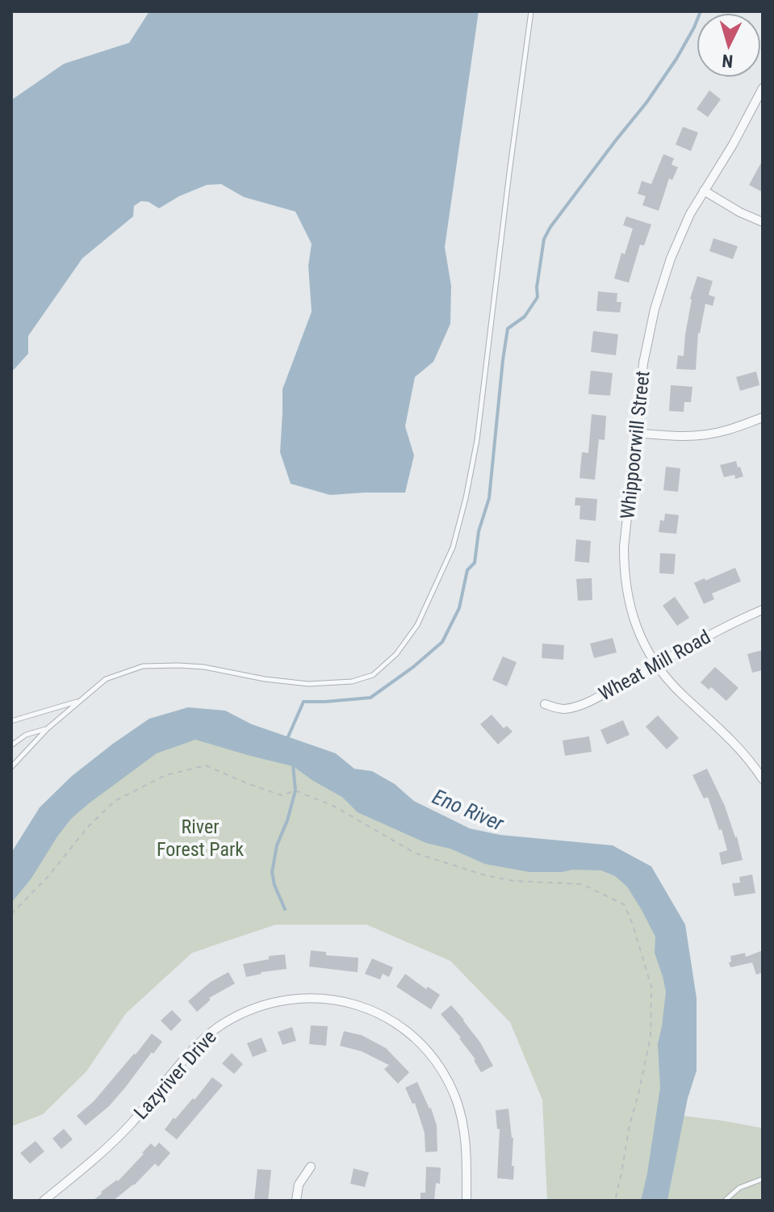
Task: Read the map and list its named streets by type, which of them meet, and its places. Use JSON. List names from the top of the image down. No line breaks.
{"streets":{"street":["Whippoorwill Street","Wheat Mill Road","Lazyriver Drive"]},"crossings":[["Whippoorwill Street","Wheat Mill Road"]],"water":["Eno River"],"parks":["River Forest Park"],"north":"bottom"}
